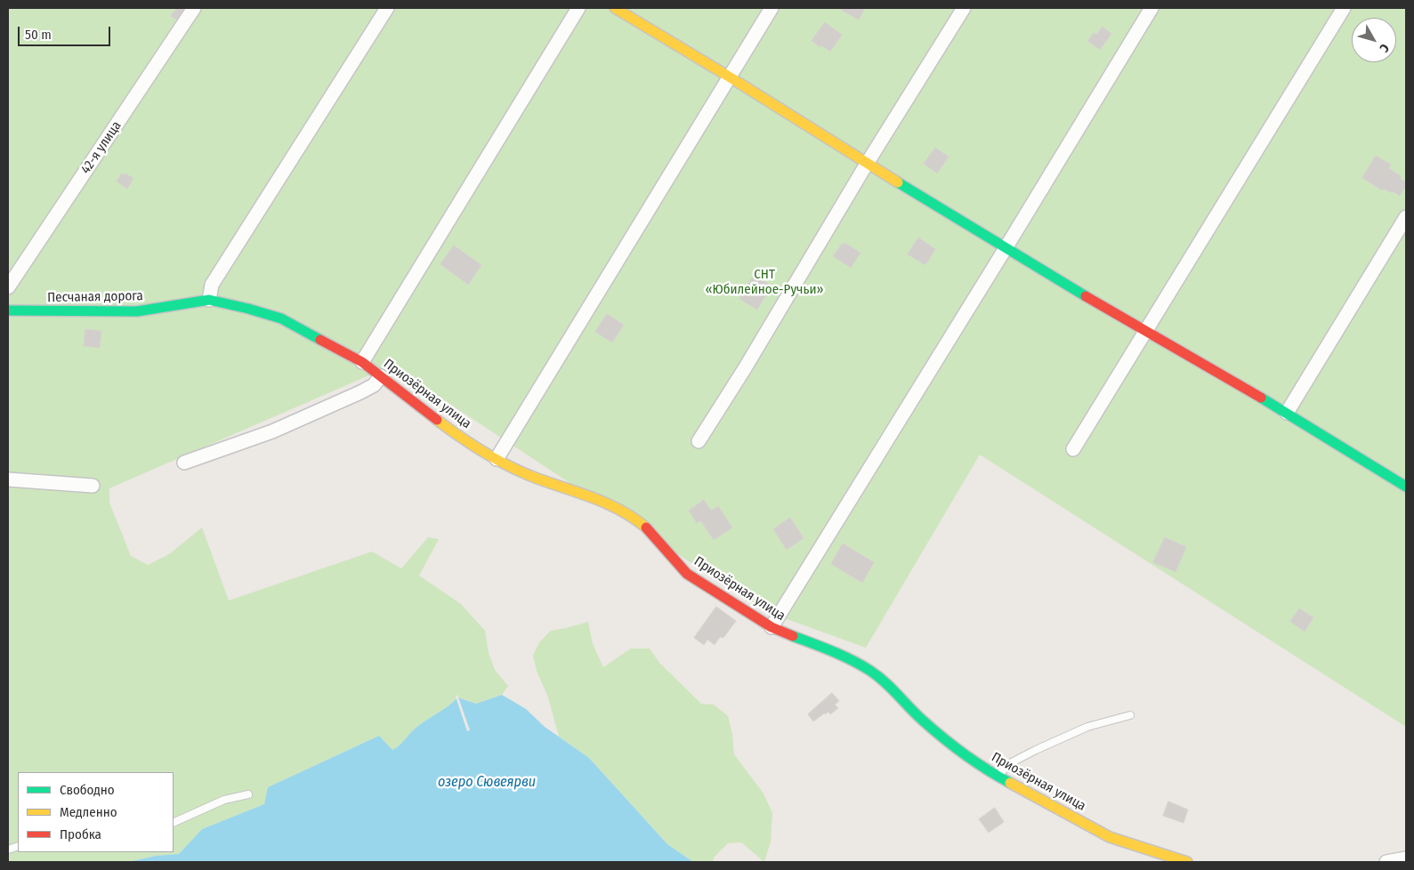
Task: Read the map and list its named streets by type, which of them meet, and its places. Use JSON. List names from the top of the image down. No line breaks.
{"streets":{"street":["42-я улица","Песчаная дорога","Приозёрная улица"]},"crossings":[["Песчаная дорога","Приозёрная улица"]],"water":["озеро Сювеярви"],"parks":["СНТ «Юбилейное-Ручьи»"],"legend":["Свободно","Медленно","Пробка"],"scale_bar":"50 m","north":"bottom right"}
